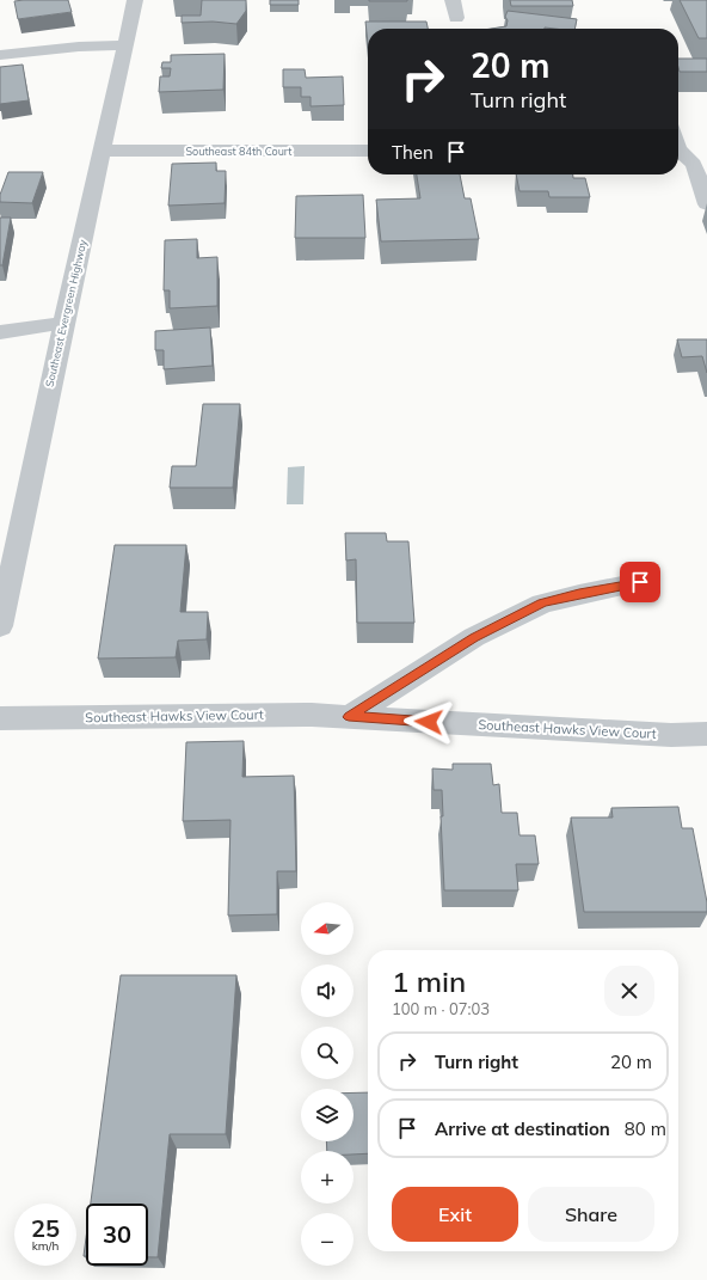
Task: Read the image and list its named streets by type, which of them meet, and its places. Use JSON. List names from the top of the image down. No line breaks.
{"streets":{"street":["Southeast 84th Court","Southeast Evergreen Highway","Southeast Hawks View Court"]},"crossings":[["Southeast 84th Court","Southeast Evergreen Highway"]],"north":"left","page":{"turn":["20 m","Turn right"],"then":"Then","map_buttons":["+","−"],"heading":["1 min","100 m · 07:03"],"list":[{"name":"Turn right","value":"20 m"},{"name":"Arrive at destination","value":"80 m"}],"buttons":["Exit","Share"],"speed":"25 km/h","limit":"30"}}
